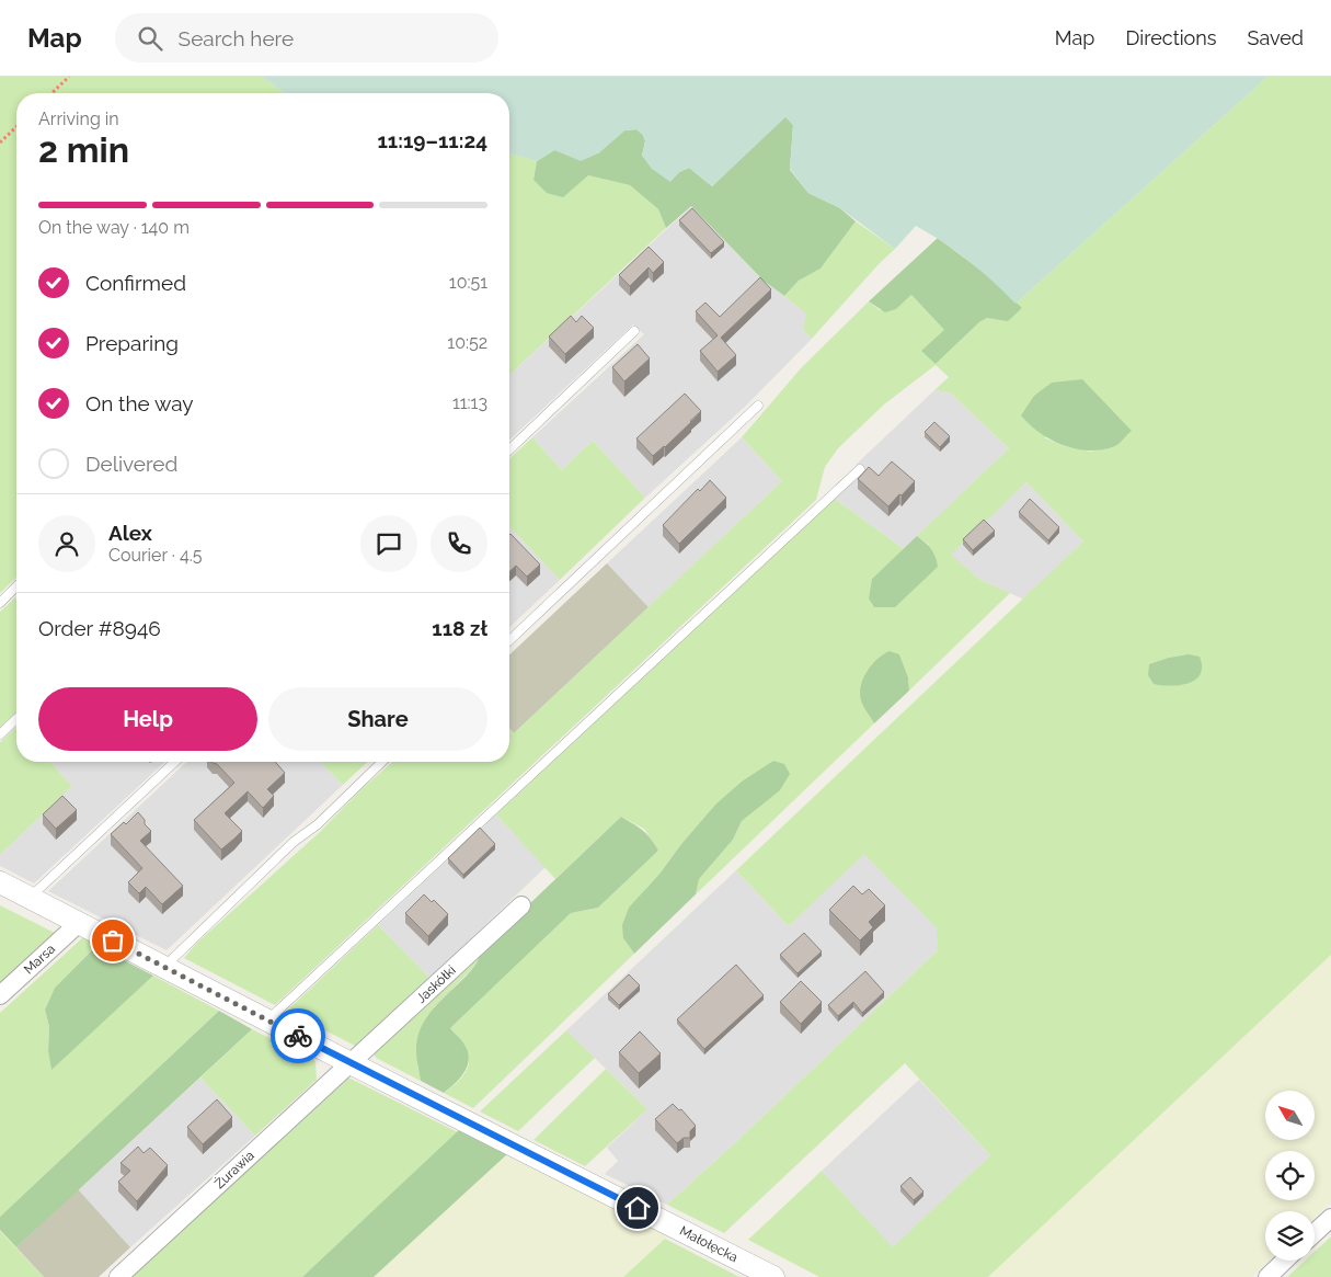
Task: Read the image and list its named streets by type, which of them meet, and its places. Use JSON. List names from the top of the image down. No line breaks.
{"streets":{"street":["Marsa","Jaskółki","Żurawia","Małołęcka"]},"crossings":[["Marsa","Małołęcka"],["Jaskółki","Żurawia"],["Jaskółki","Małołęcka"],["Żurawia","Małołęcka"]],"north":"top left","page":{"header":"Map","search":"Search here","nav":["Map","Directions","Saved"],"heading":["2 min","Arriving in","11:19–11:24"],"panel":["Alex","Courier · 4.5","Order #8946","118 zł"],"bar":"On the way · 140 m","list":[["Confirmed","10:51"],["Preparing","10:52"],["On the way","11:13"],"Delivered"],"buttons":["Help","Share"]}}
